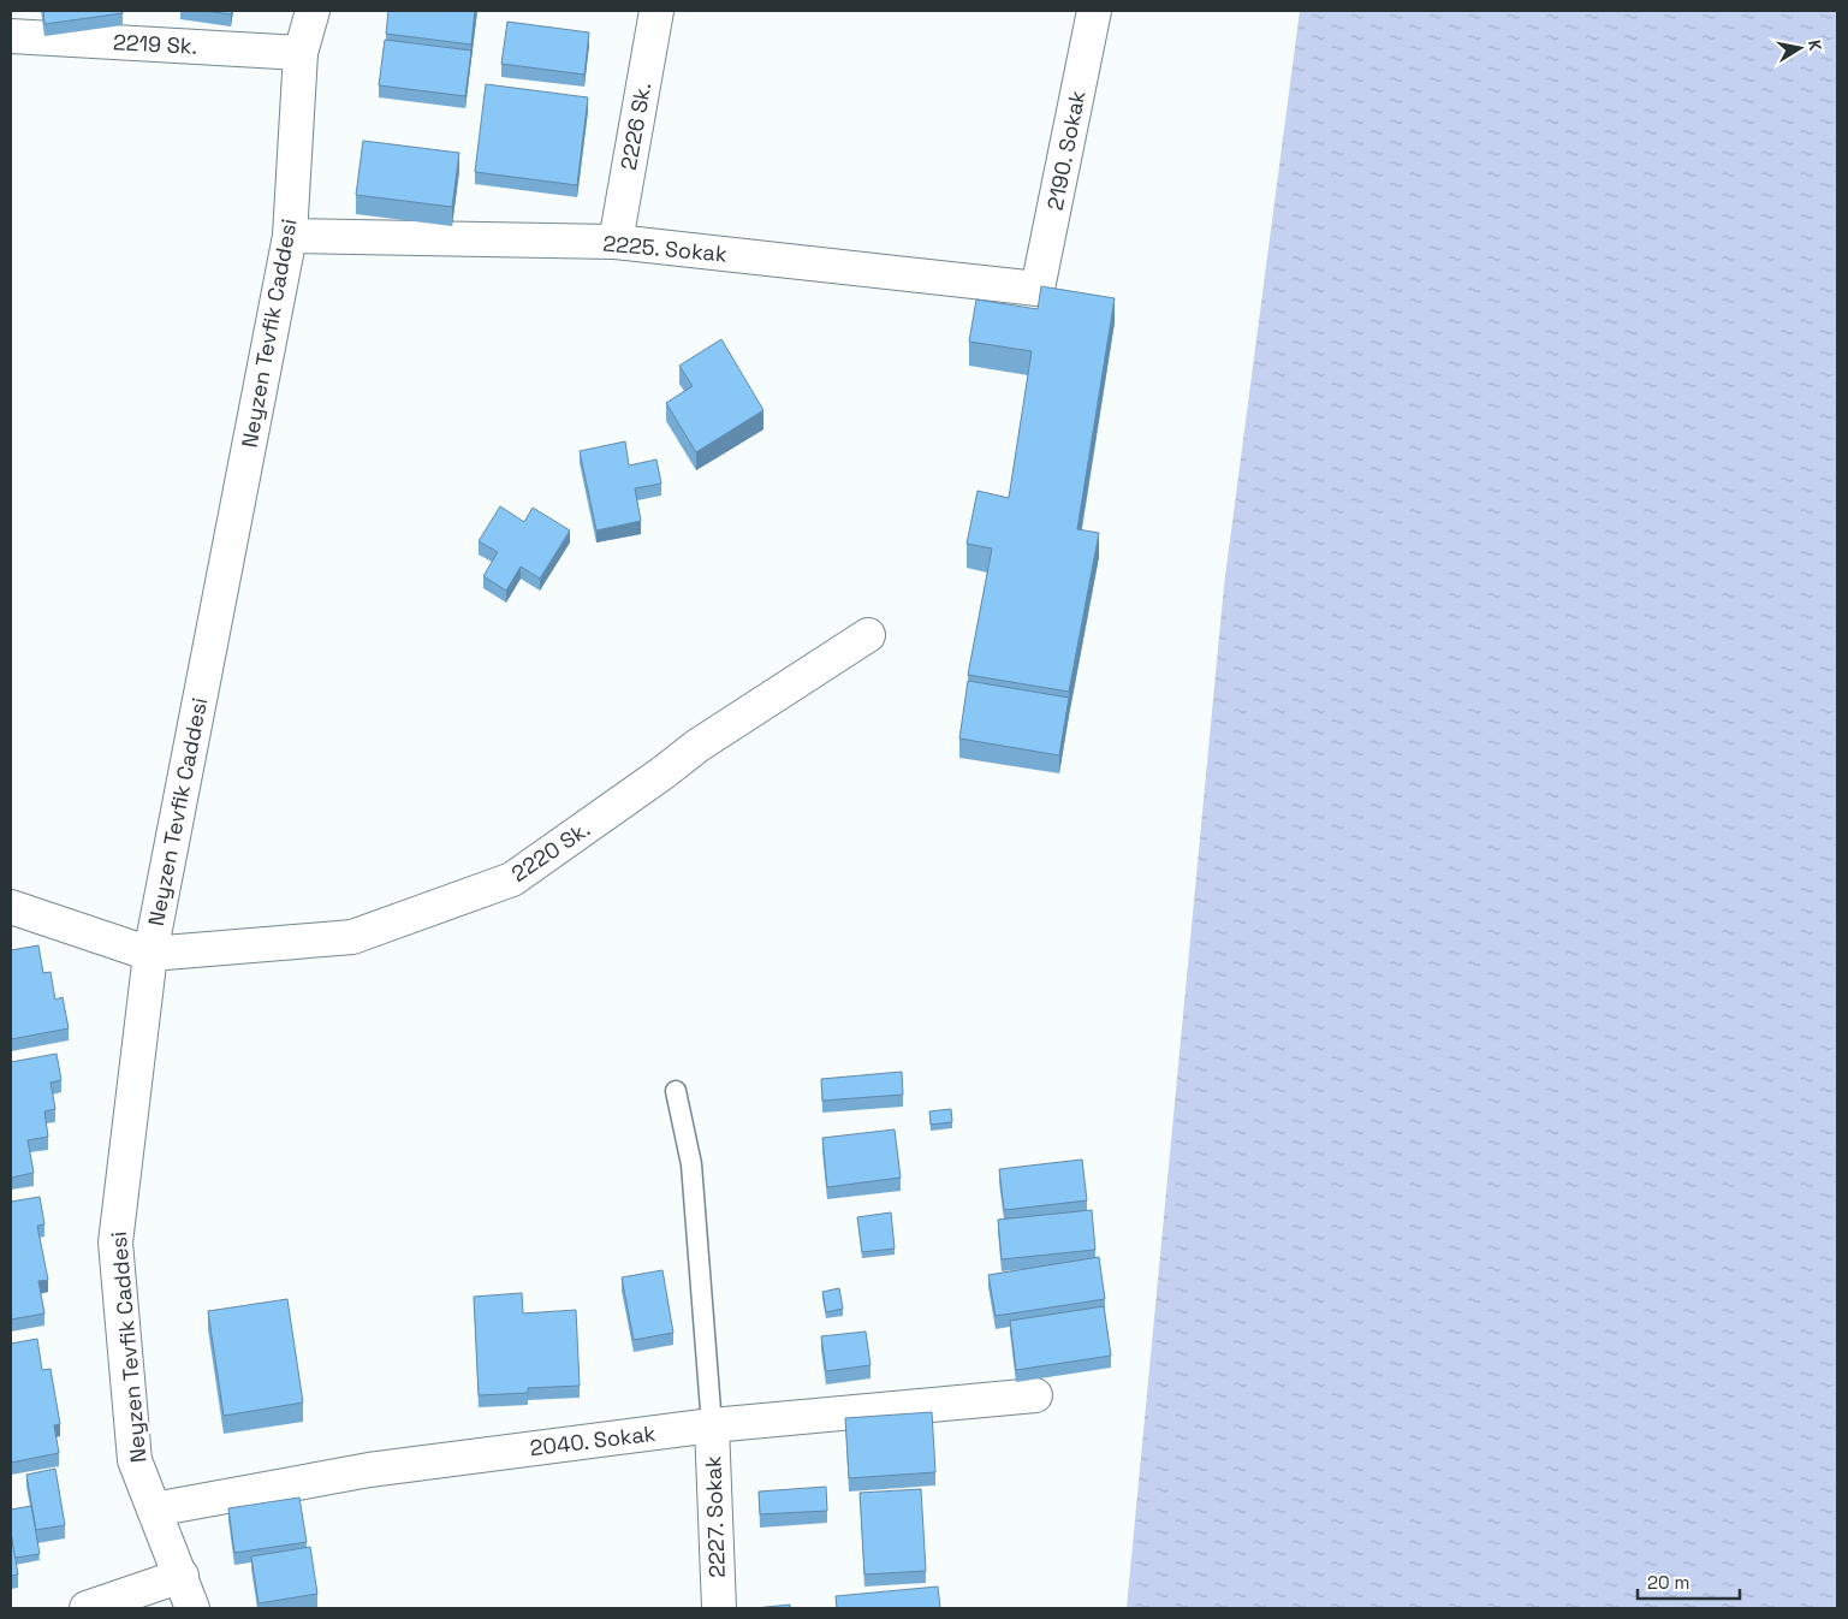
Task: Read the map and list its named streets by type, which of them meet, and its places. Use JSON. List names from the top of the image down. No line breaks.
{"streets":{"street":["2219 Sk.","2226 Sk.","2190. Sokak","2225. Sokak","Neyzen Tevfik Caddesi","2220 Sk.","2040. Sokak","2227. Sokak"]},"crossings":[["2219 Sk.","Neyzen Tevfik Caddesi"],["2226 Sk.","2225. Sokak"],["2190. Sokak","2225. Sokak"],["2225. Sokak","Neyzen Tevfik Caddesi"],["Neyzen Tevfik Caddesi","2220 Sk."],["Neyzen Tevfik Caddesi","2040. Sokak"],["2040. Sokak","2227. Sokak"]],"scale_bar":"20 m","north":"right"}
